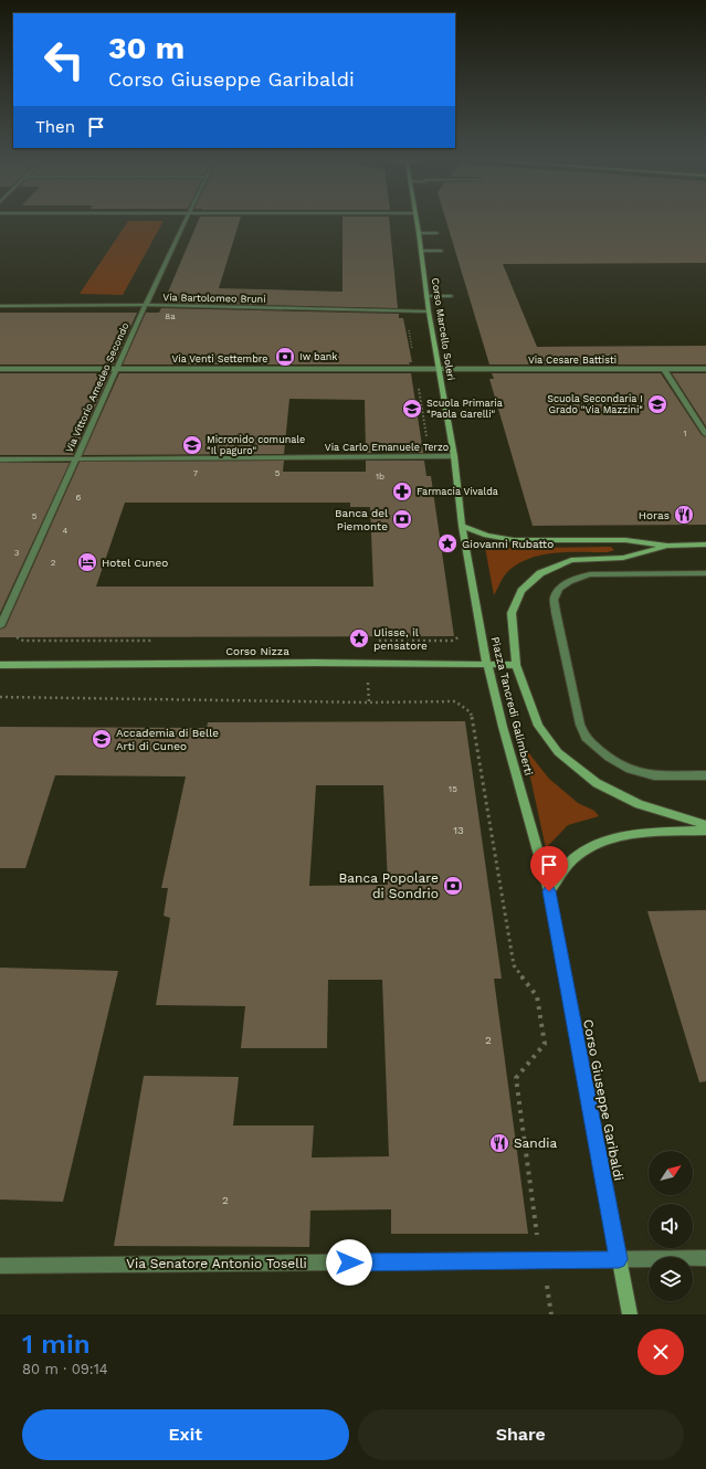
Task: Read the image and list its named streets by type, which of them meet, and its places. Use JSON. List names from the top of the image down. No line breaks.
{"streets":{"street":["Via Bartolomeo Bruni","Corso Marcello Soleri","Via Venti Settembre","Via Cesare Battisti","Via Vittorio Amedeo Secondo","Via Carlo Emanuele Terzo","Corso Nizza","Piazza Tancredi Galimberti","Corso Giuseppe Garibaldi","Via Senatore Antonio Toselli"]},"crossings":[["Via Bartolomeo Bruni","Corso Marcello Soleri"],["Via Bartolomeo Bruni","Via Vittorio Amedeo Secondo"],["Corso Marcello Soleri","Via Venti Settembre"],["Corso Marcello Soleri","Via Cesare Battisti"],["Corso Marcello Soleri","Via Carlo Emanuele Terzo"],["Corso Marcello Soleri","Piazza Tancredi Galimberti"],["Via Venti Settembre","Via Cesare Battisti"],["Via Venti Settembre","Via Vittorio Amedeo Secondo"],["Via Vittorio Amedeo Secondo","Via Carlo Emanuele Terzo"],["Corso Nizza","Piazza Tancredi Galimberti"],["Piazza Tancredi Galimberti","Corso Giuseppe Garibaldi"],["Corso Giuseppe Garibaldi","Via Senatore Antonio Toselli"]],"places":{"bank":["Iw bank","Banca del Piemonte","Banca Popolare di Sondrio"],"school or university":["Scuola Secondaria I Grado \"Via Mazzini\"","Scuola Primaria \"Paola Garelli\"","Micronido comunale \"Il paguro\"","Accademia di Belle Arti di Cuneo"],"pharmacy":["Farmacia Vivalda"],"restaurant":["Horas","Sandia"],"place":["Giovanni Rubatto","Ulisse, il pensatore"],"hotel":["Hotel Cuneo"]},"house_numbers":["8a","1","7","5","1b","6","5","4","3","2","15","13","2","2"],"north":"top right","page":{"turn":["30 m","Corso Giuseppe Garibaldi"],"then":"Then","heading":["1 min","80 m · 09:14"],"buttons":["Exit","Share"]}}
